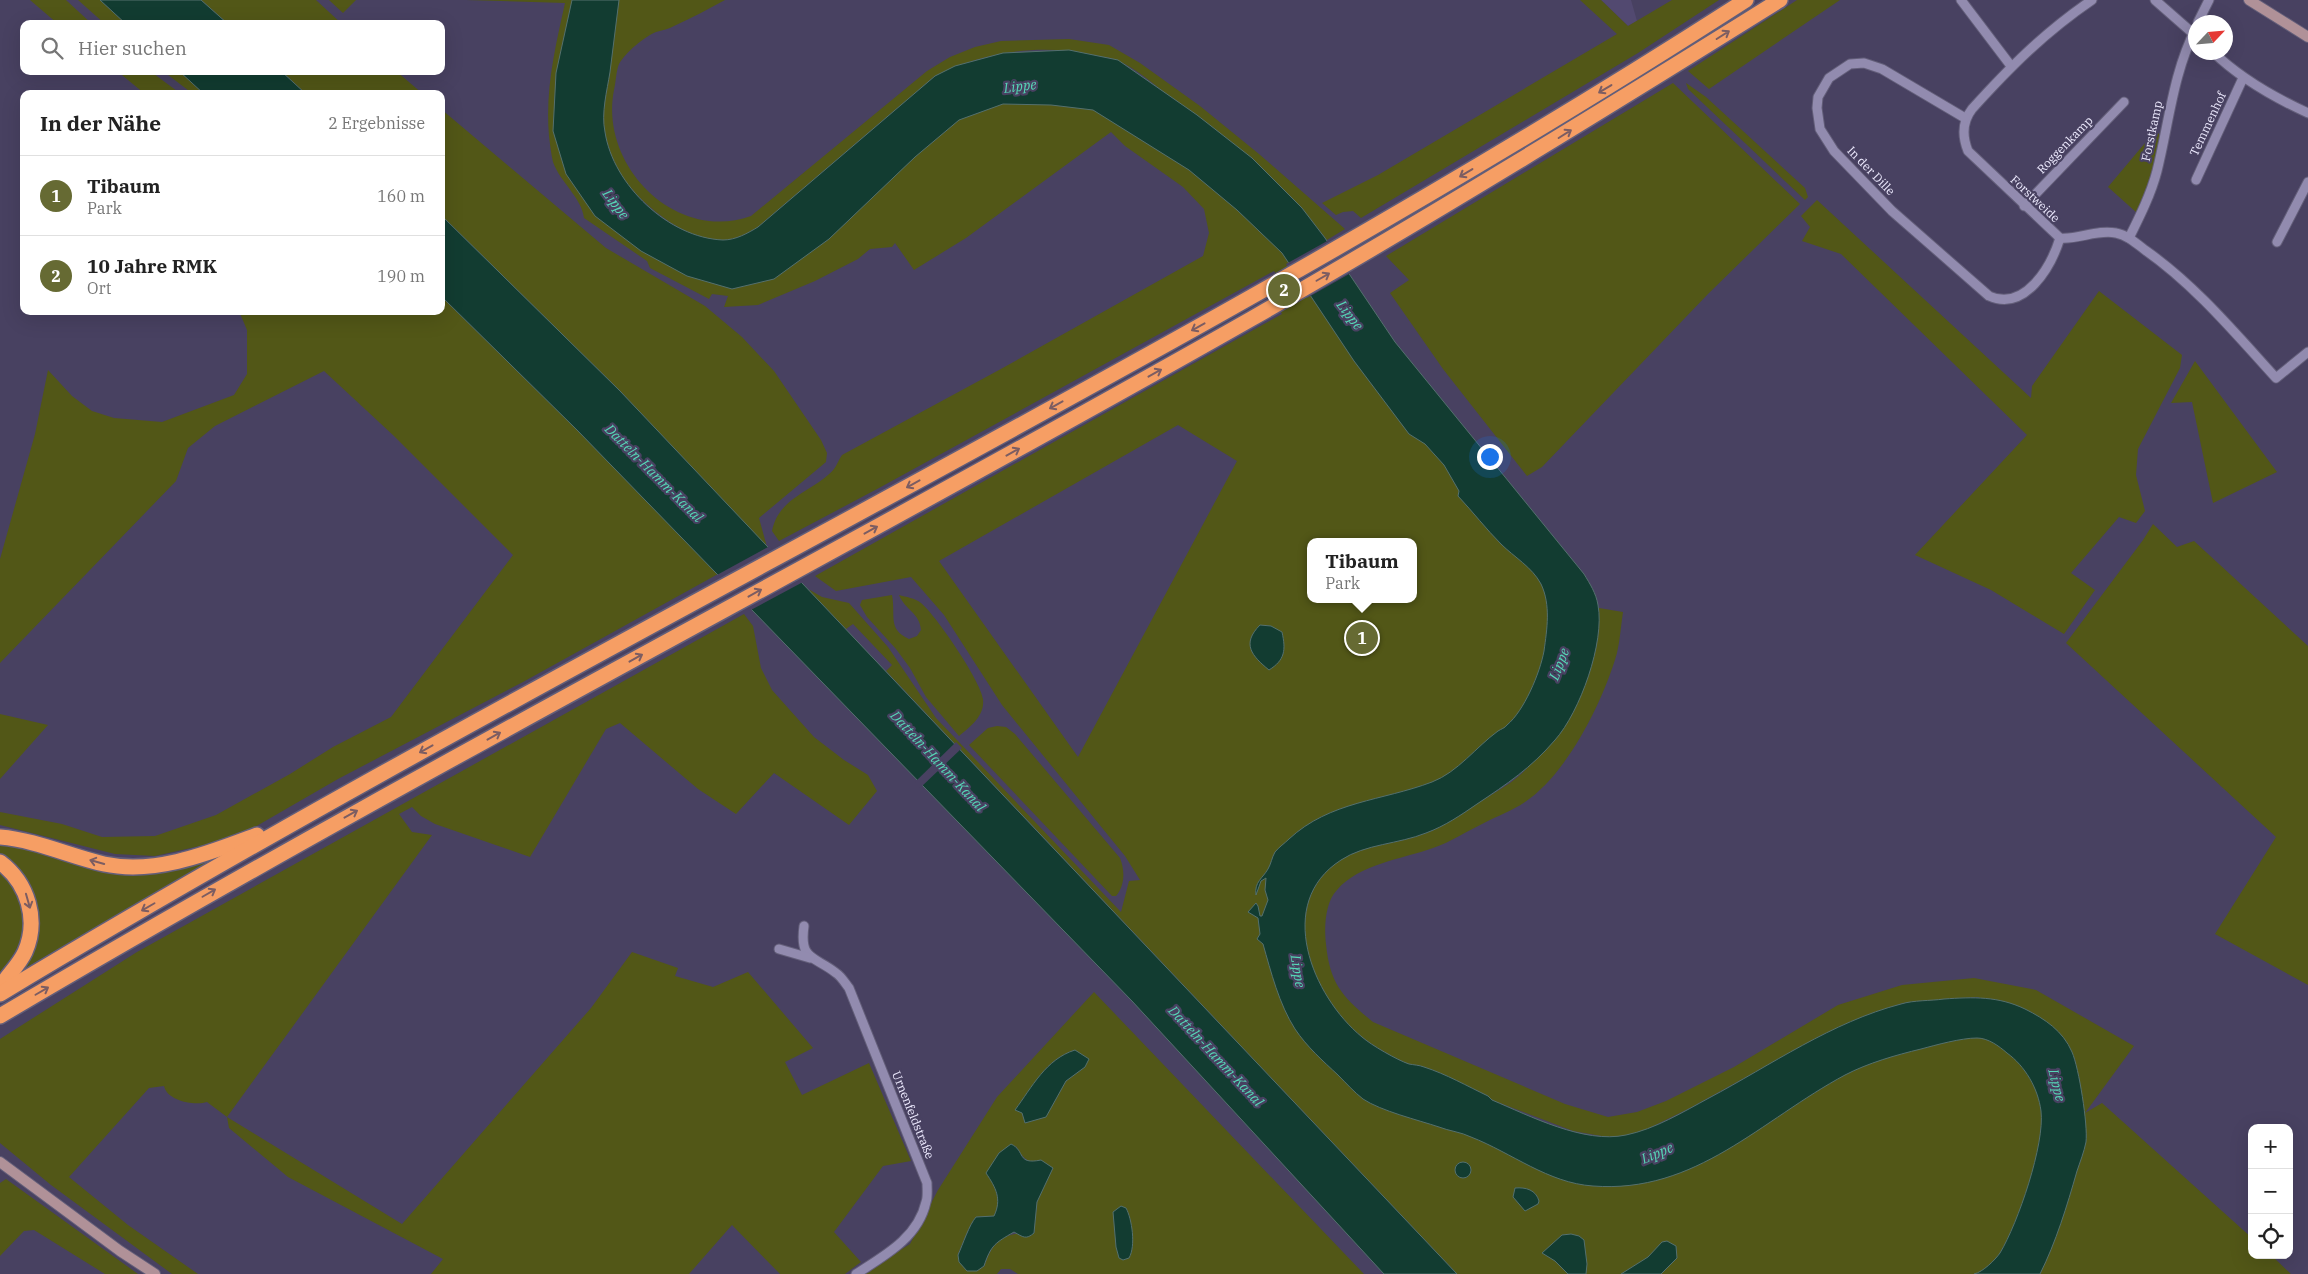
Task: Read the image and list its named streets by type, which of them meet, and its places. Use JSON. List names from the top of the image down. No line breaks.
{"streets":{"street":["Temmenhof","Forstkamp","Roggenkamp","In der Dille","Forstweide","Urnenfeldstraße"]},"crossings":[["Forstkamp","Forstweide"],["Roggenkamp","Forstweide"],["In der Dille","Forstweide"]],"water":["Lippe","Datteln-Hamm-Kanal"],"north":"top right","page":{"search":"Hier suchen","heading":["In der Nähe","2 Ergebnisse"],"list":[{"mark":"1","name":"Tibaum","note":"Park","value":"160 m"},{"mark":"2","name":"10 Jahre RMK","note":"Ort","value":"190 m"}],"pins":["2","1"],"popup":["Tibaum","Park"],"map_buttons":["+","−"]}}
